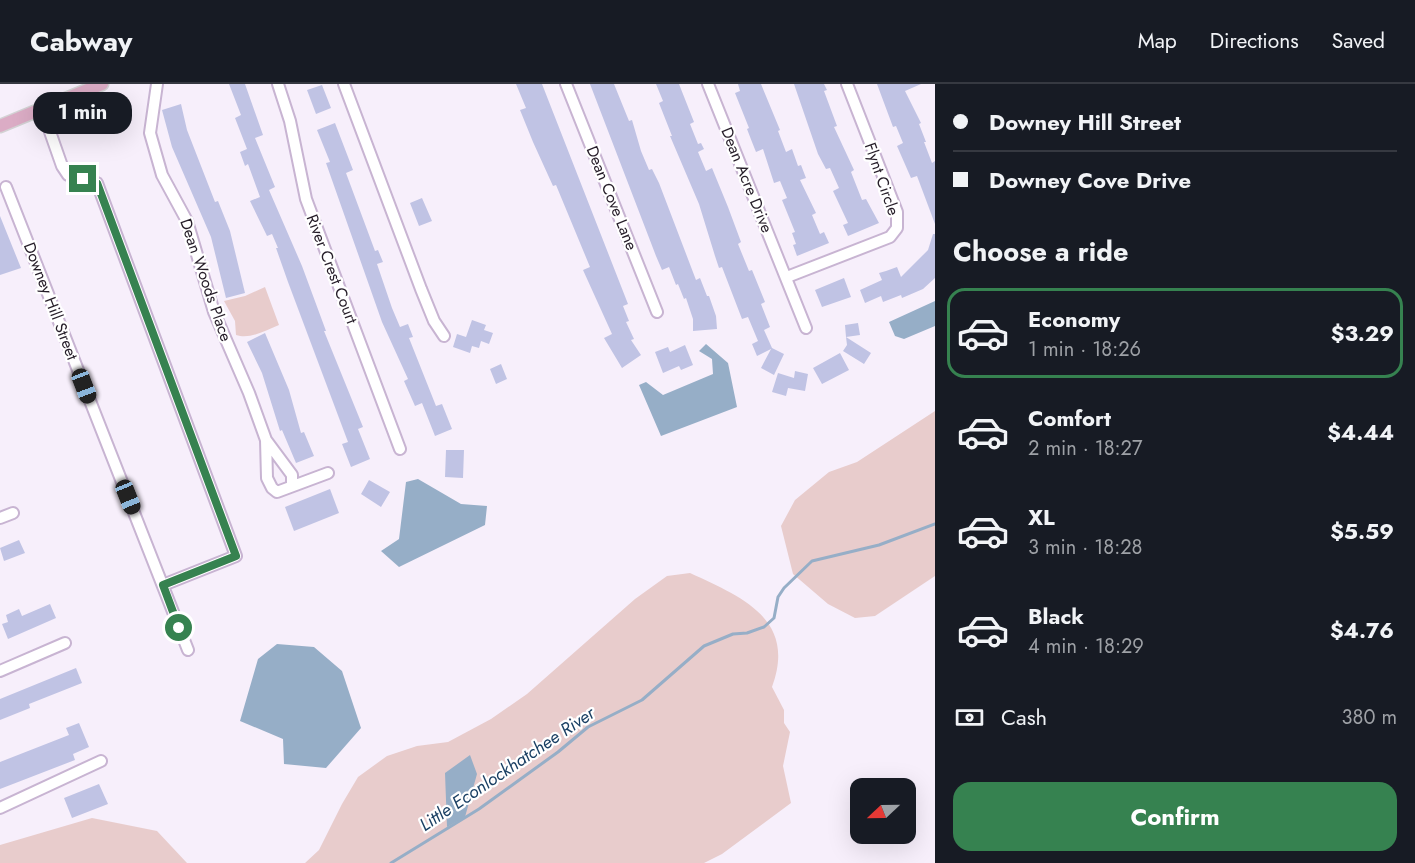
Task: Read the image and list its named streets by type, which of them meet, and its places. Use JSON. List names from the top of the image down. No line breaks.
{"streets":{"street":["Flynt Circle","Dean Acre Drive","Dean Cove Lane","River Crest Court","Dean Woods Place","Downey Hill Street"]},"crossings":[["Flynt Circle","Dean Acre Drive"]],"water":["Little Econlockhatchee River"],"north":"left","page":{"header":"Cabway","nav":["Map","Directions","Saved"],"banner":["Downey Hill Street","Downey Cove Drive"],"bubble":"1 min","heading":"Choose a ride","list":[{"name":"Economy","note":"1 min · 18:26","value":"$3.29"},{"name":"Comfort","note":"2 min · 18:27","value":"$4.44"},{"name":"XL","note":"3 min · 18:28","value":"$5.59"},{"name":"Black","note":"4 min · 18:29","value":"$4.76"}],"pay":["Cash","380 m"],"buttons":"Confirm"}}
